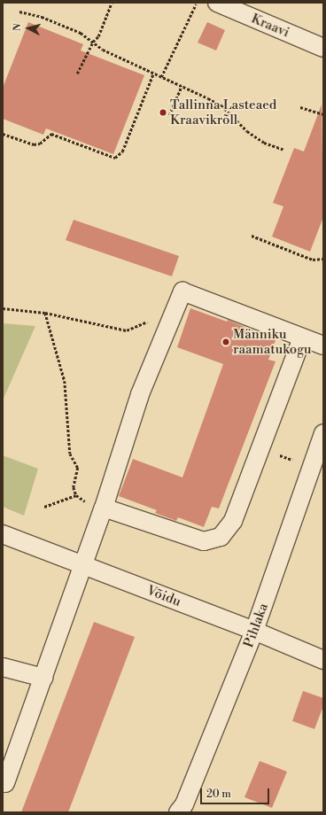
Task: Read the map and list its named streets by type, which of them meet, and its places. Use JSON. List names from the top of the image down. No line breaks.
{"streets":{"street":["Kraavi","Võidu","Pihlaka"]},"crossings":[["Võidu","Pihlaka"]],"places":["Tallinna Lasteaed Kraavikrõll","Männiku raamatukogu"],"scale_bar":"20 m","north":"left"}
